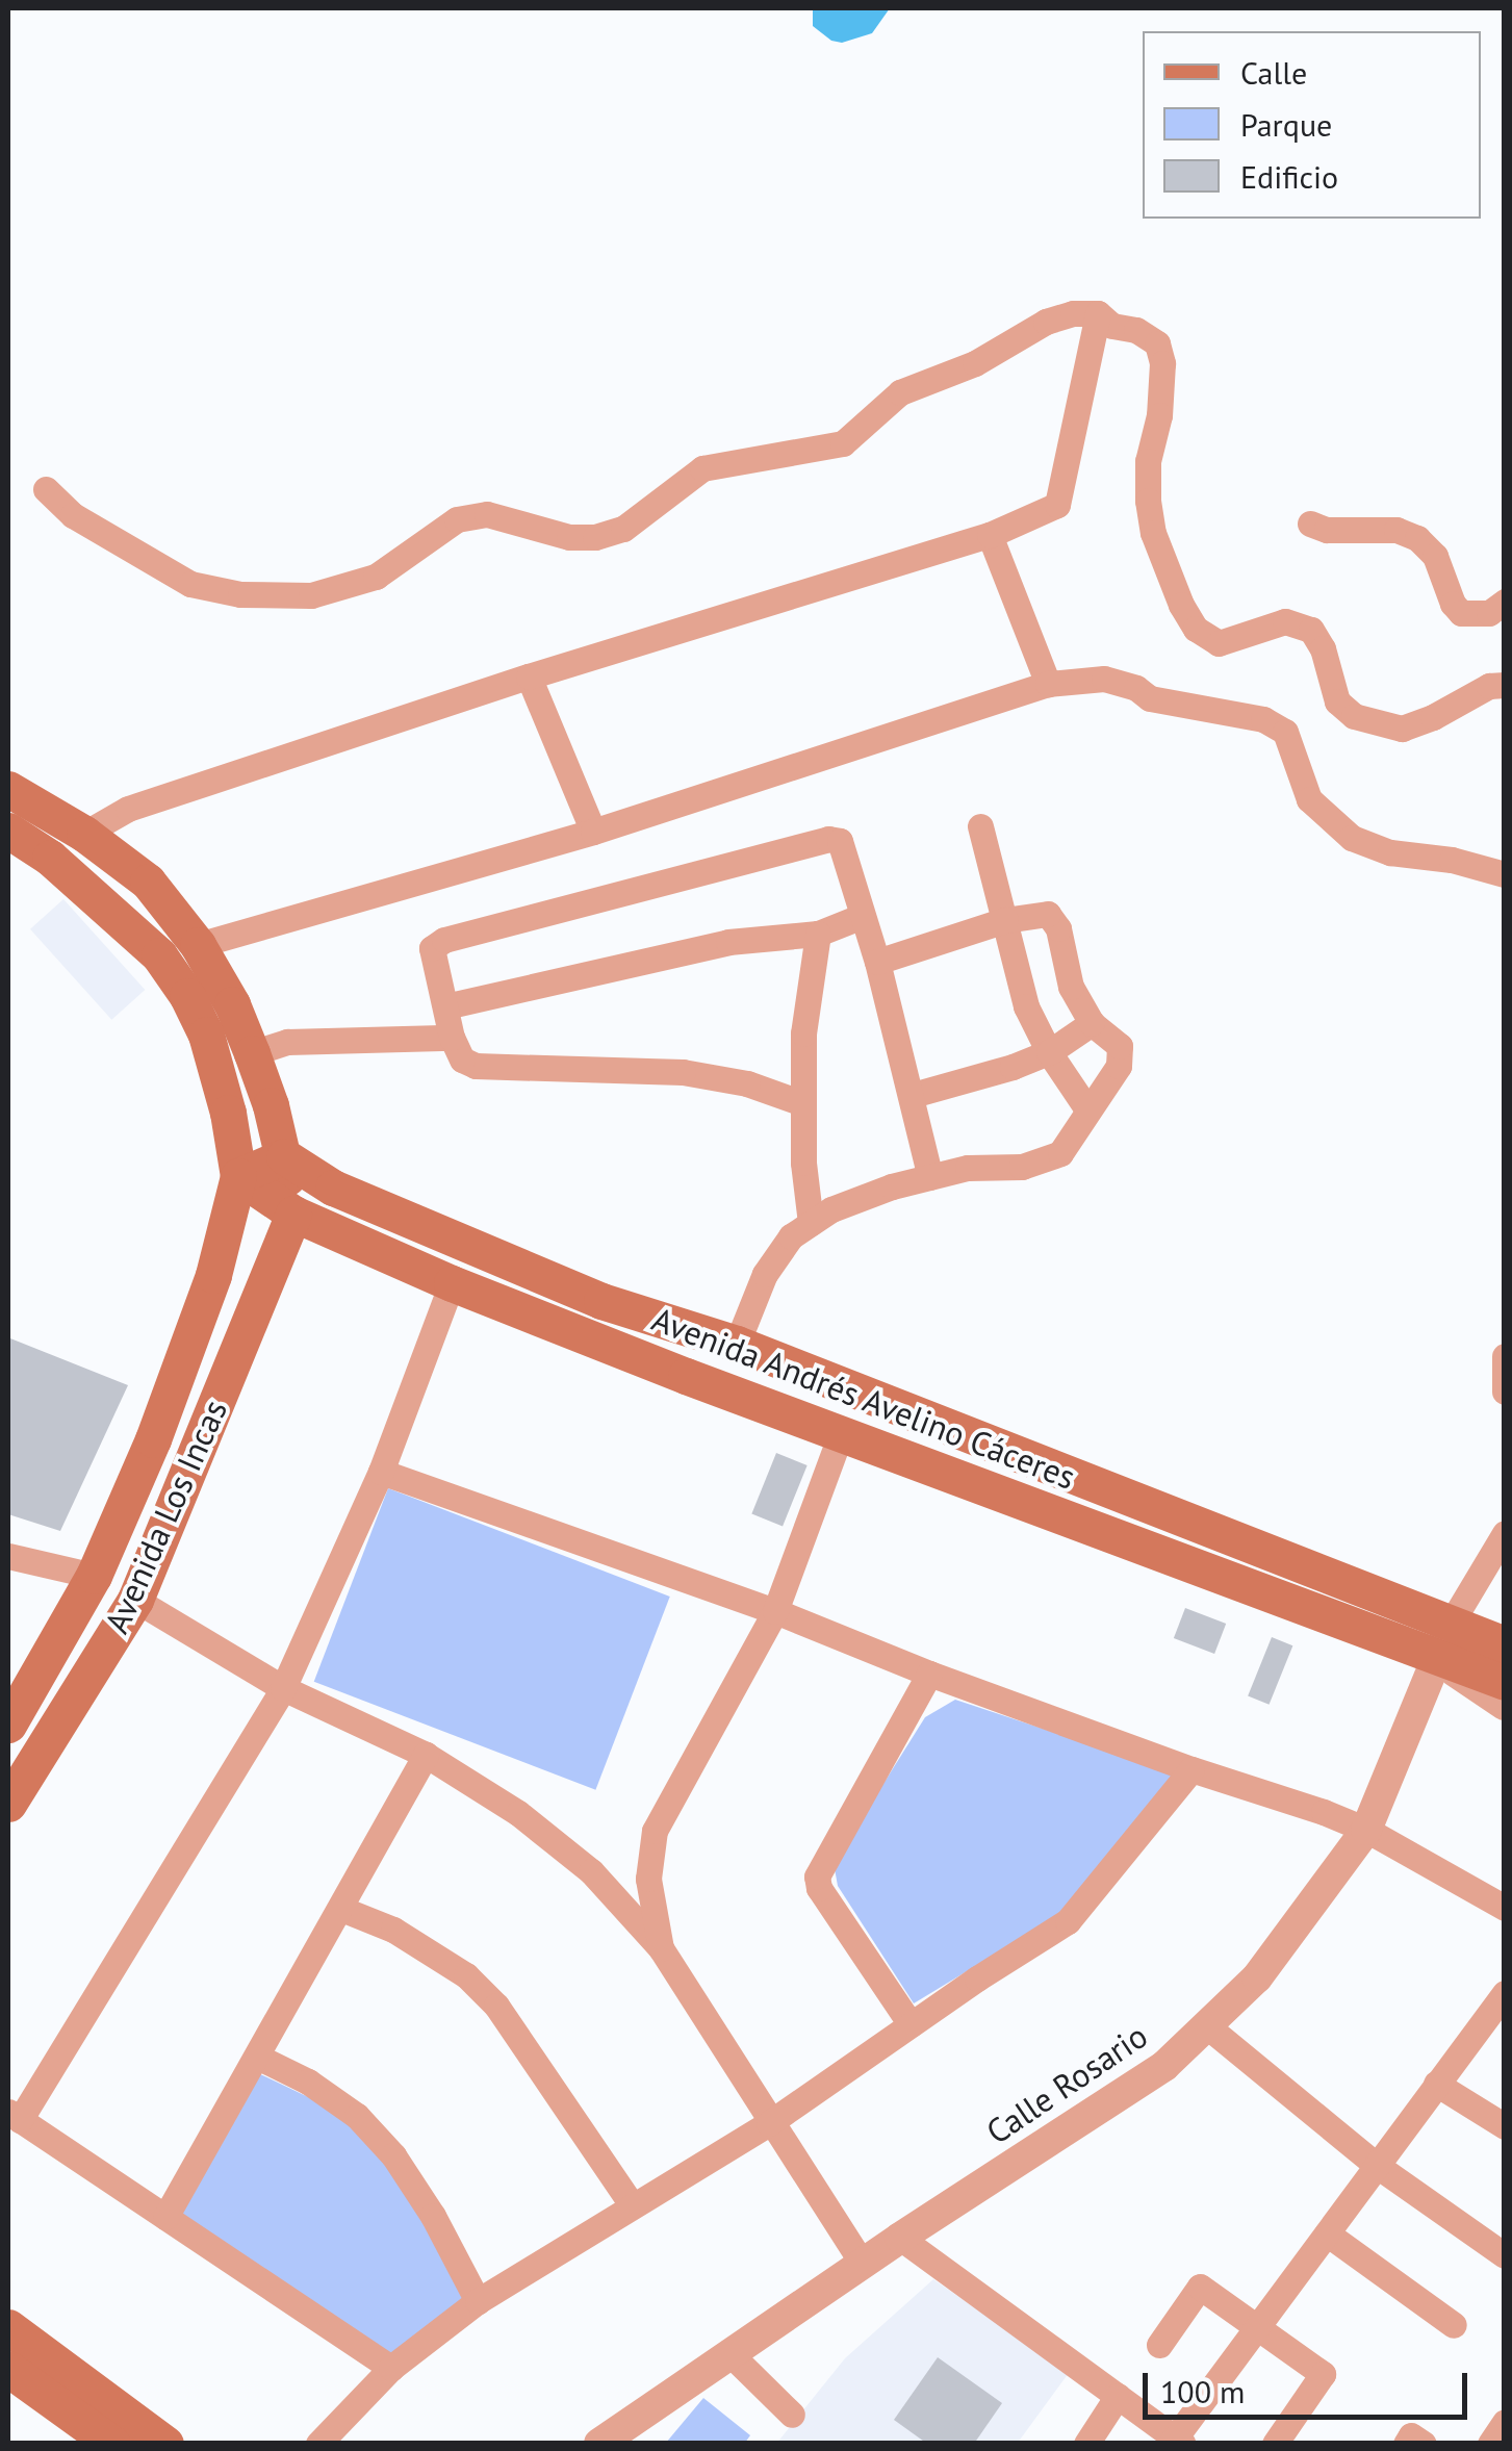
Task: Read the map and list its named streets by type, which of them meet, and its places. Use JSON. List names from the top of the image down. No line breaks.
{"streets":{"main road":["Avenida Andrés Avelino Cáceres","Avenida Los Incas"],"street":["Calle Rosario"]},"crossings":[["Avenida Andrés Avelino Cáceres","Avenida Los Incas"],["Avenida Andrés Avelino Cáceres","Calle Rosario"]],"legend":["Calle","Parque","Edificio"],"scale_bar":"100 m"}
